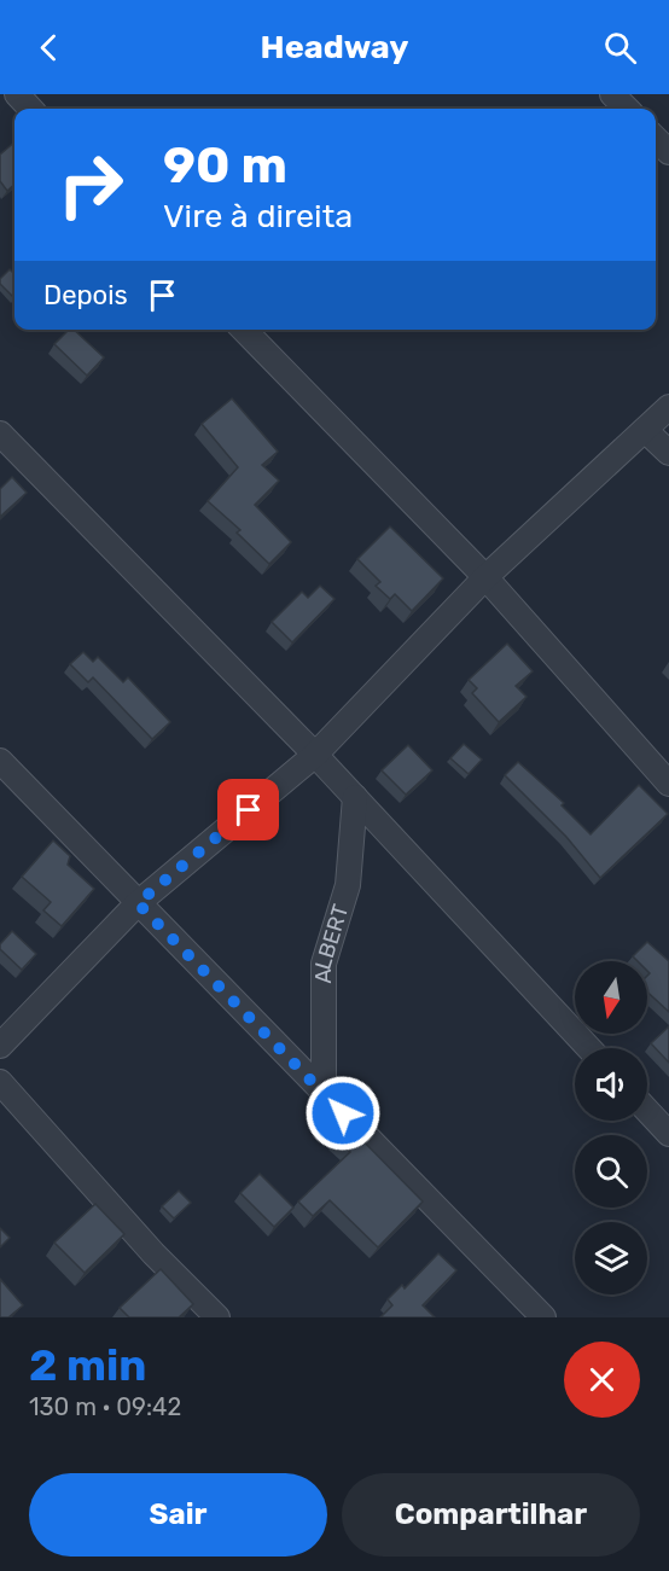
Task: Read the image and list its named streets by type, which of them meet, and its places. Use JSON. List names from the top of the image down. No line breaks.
{"streets":{"street":["ALBERT"]},"north":"bottom","page":{"header":"Headway","turn":["90 m","Vire à direita"],"then":"Depois","heading":["2 min","130 m · 09:42"],"buttons":["Sair","Compartilhar"]}}
